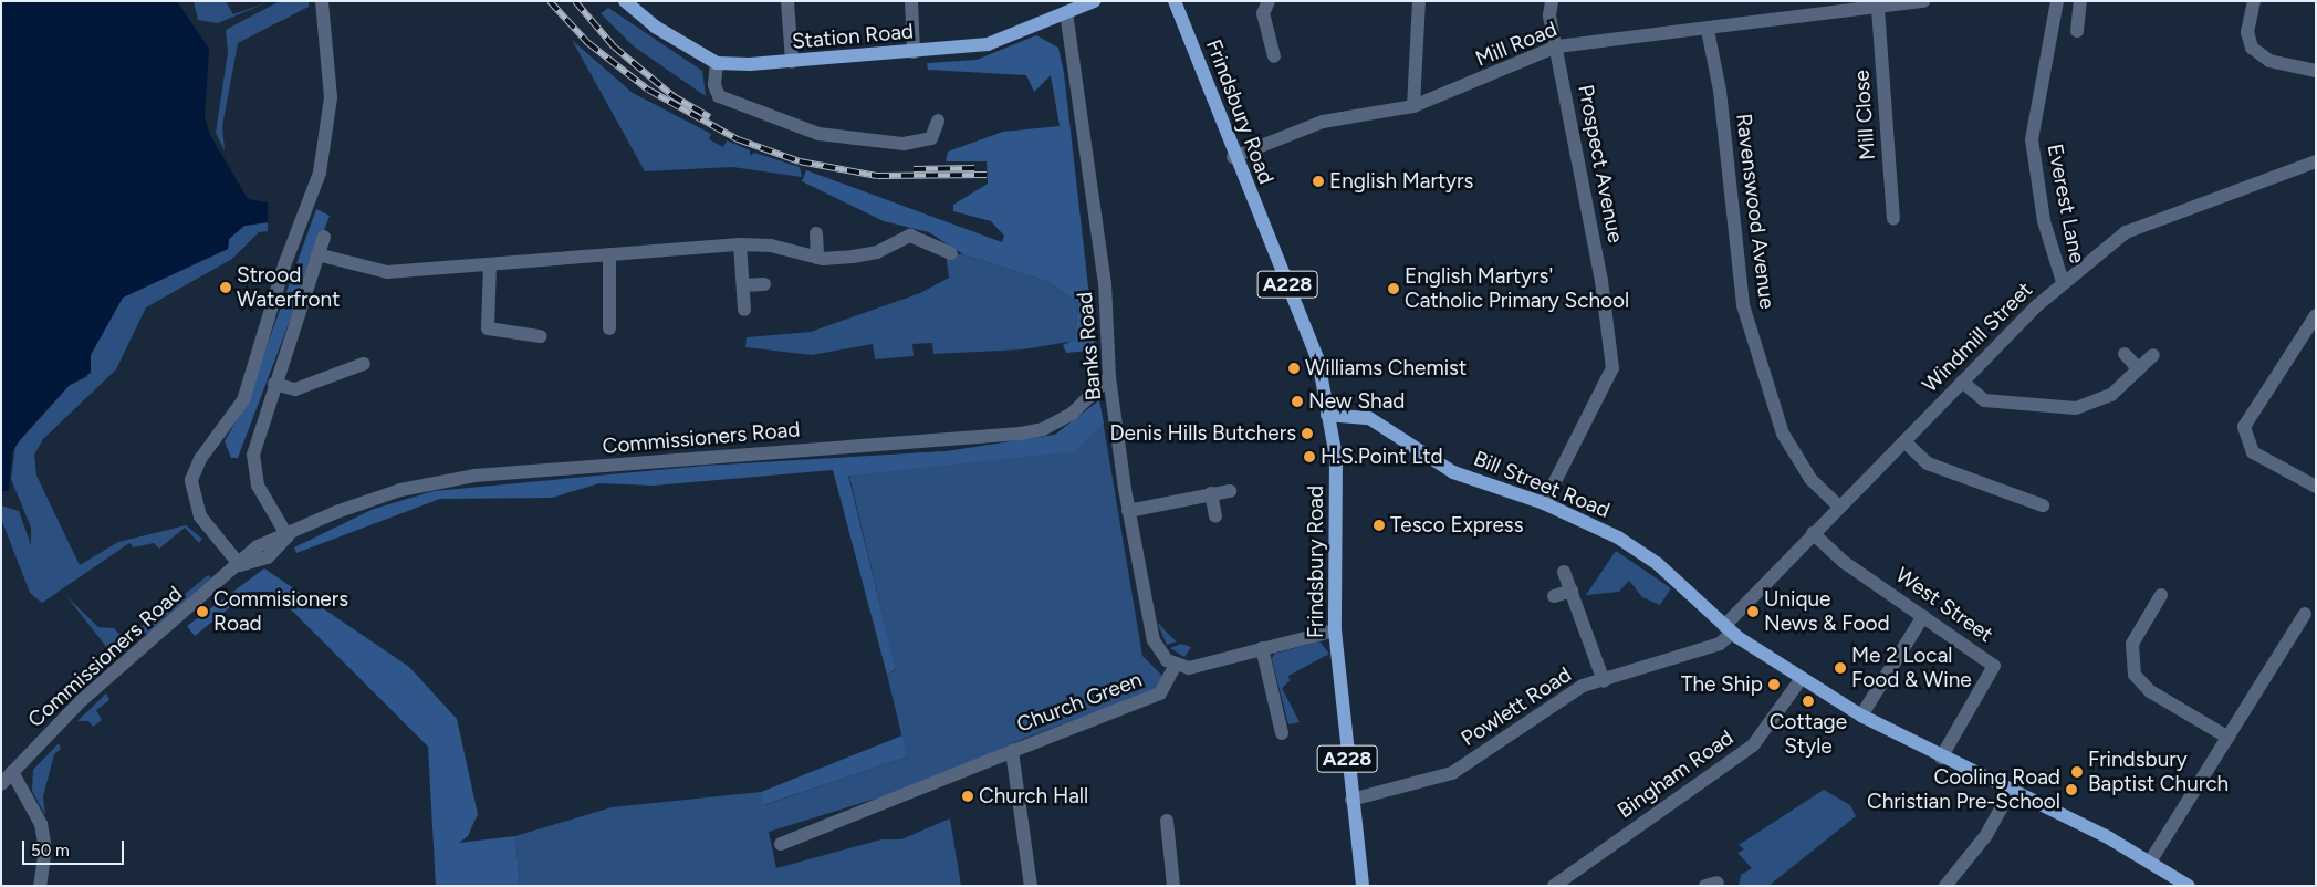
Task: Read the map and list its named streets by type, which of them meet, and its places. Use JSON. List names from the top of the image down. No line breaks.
{"streets":{"main road":["Station Road","Frindsbury Road","A228","Bill Street Road"],"street":["Mill Road","Mill Close","Prospect Avenue","Everest Lane","Ravenswood Avenue","Windmill Street","Banks Road","Commissioners Road","West Street","Church Green","Powlett Road","Bingham Road"]},"crossings":[["Station Road","Banks Road"],["Mill Road","Frindsbury Road"],["Mill Road","Mill Close"],["Mill Road","Prospect Avenue"],["Mill Road","Ravenswood Avenue"],["Frindsbury Road","Bill Street Road"],["Frindsbury Road","Powlett Road"],["Prospect Avenue","Bill Street Road"],["Everest Lane","Windmill Street"],["Ravenswood Avenue","Windmill Street"],["Windmill Street","Bill Street Road"],["Windmill Street","West Street"],["Windmill Street","Powlett Road"],["Banks Road","Commissioners Road"],["Banks Road","Church Green"],["Bill Street Road","West Street"],["Bill Street Road","Powlett Road"],["Bill Street Road","Bingham Road"]],"places":["English Martyrs","Strood Waterfront","English Martyrs' Catholic Primary School","Williams Chemist","New Shad","Denis Hills Butchers","H.S.Point Ltd","Tesco Express","Commisioners Road","Unique News & Food","Me 2 Local Food & Wine","The Ship","Cottage Style","Frindsbury Baptist Church","Cooling Road Christian Pre-School","Church Hall"],"scale_bar":"50 m"}
